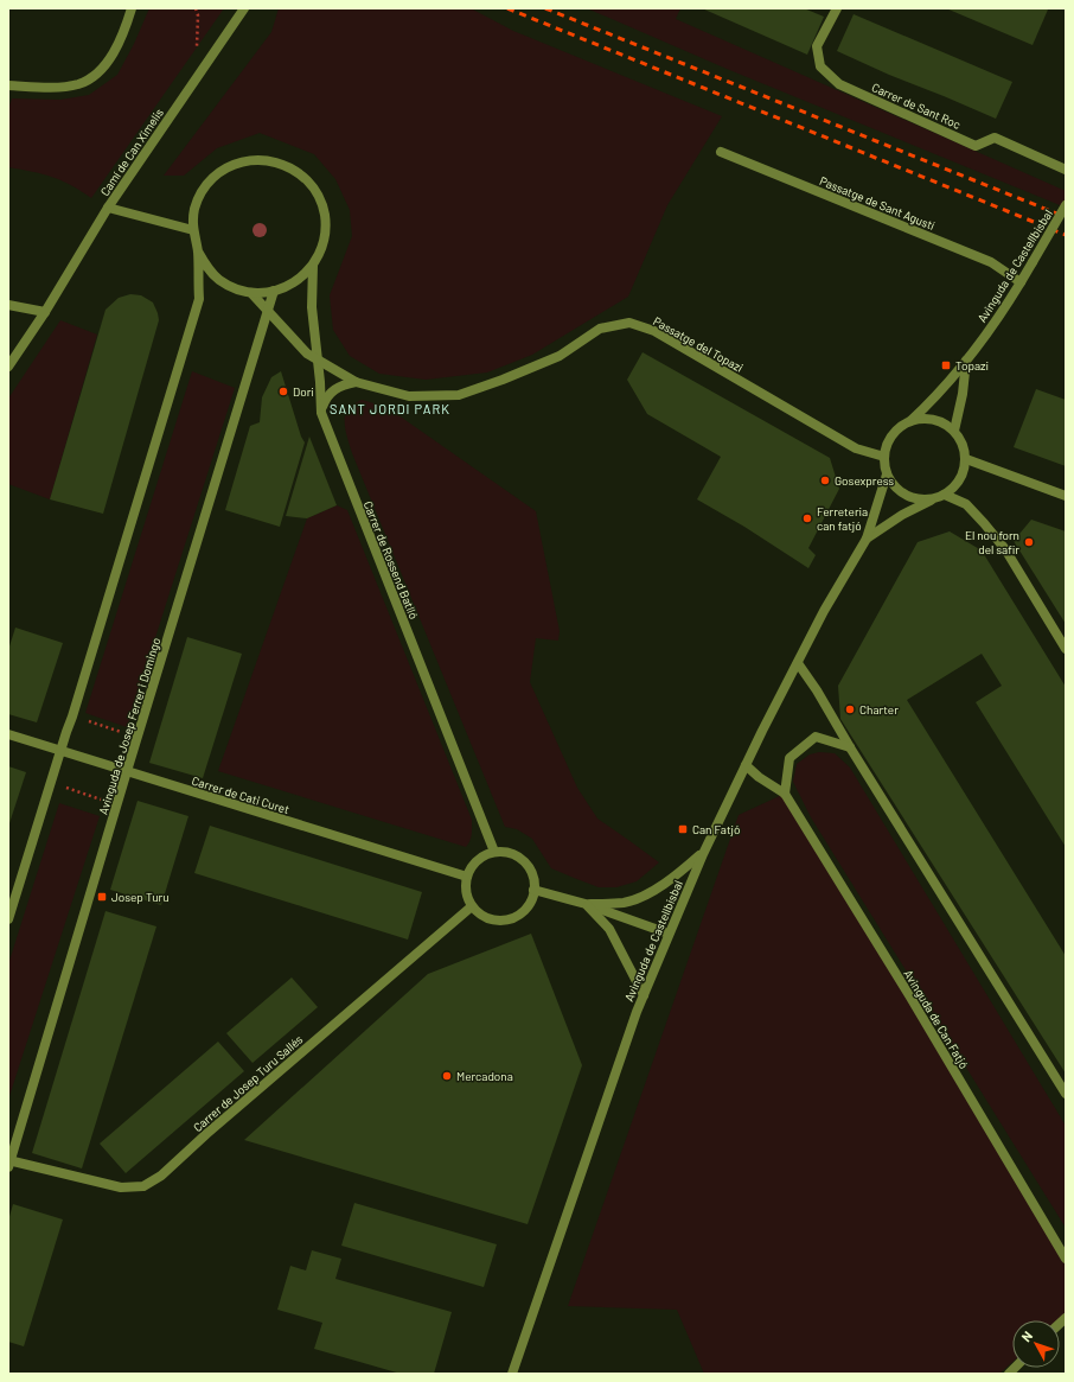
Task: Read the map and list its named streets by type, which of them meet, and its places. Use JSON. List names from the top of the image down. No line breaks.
{"streets":{"street":["Carrer de Sant Roc","Camí de Can Ximelis","Passatge de Sant Agustí","Avinguda de Castellbisbal","Passatge del Topazi","Carrer de Rossend Batlló","Avinguda de Josep Ferrer i Domingo","Carrer de Cati Curet","Avinguda de Can Fatjó","Carrer de Josep Turu Sallés"]},"crossings":[["Passatge de Sant Agustí","Avinguda de Castellbisbal"],["Avinguda de Castellbisbal","Passatge del Topazi"],["Avinguda de Castellbisbal","Avinguda de Can Fatjó"],["Passatge del Topazi","Carrer de Rossend Batlló"],["Passatge del Topazi","Avinguda de Josep Ferrer i Domingo"],["Carrer de Rossend Batlló","Avinguda de Josep Ferrer i Domingo"],["Carrer de Rossend Batlló","Carrer de Cati Curet"],["Carrer de Rossend Batlló","Carrer de Josep Turu Sallés"],["Avinguda de Josep Ferrer i Domingo","Carrer de Cati Curet"],["Avinguda de Josep Ferrer i Domingo","Carrer de Josep Turu Sallés"],["Carrer de Cati Curet","Carrer de Josep Turu Sallés"]],"districts":["SANT JORDI PARK"],"places":{"transit":["Topazi","Can Fatjó","Josep Turu"],"other":["Dori","Gosexpress","Ferreteria can fatjó","El nou forn del safir","Charter","Mercadona"]},"north":"top left"}
